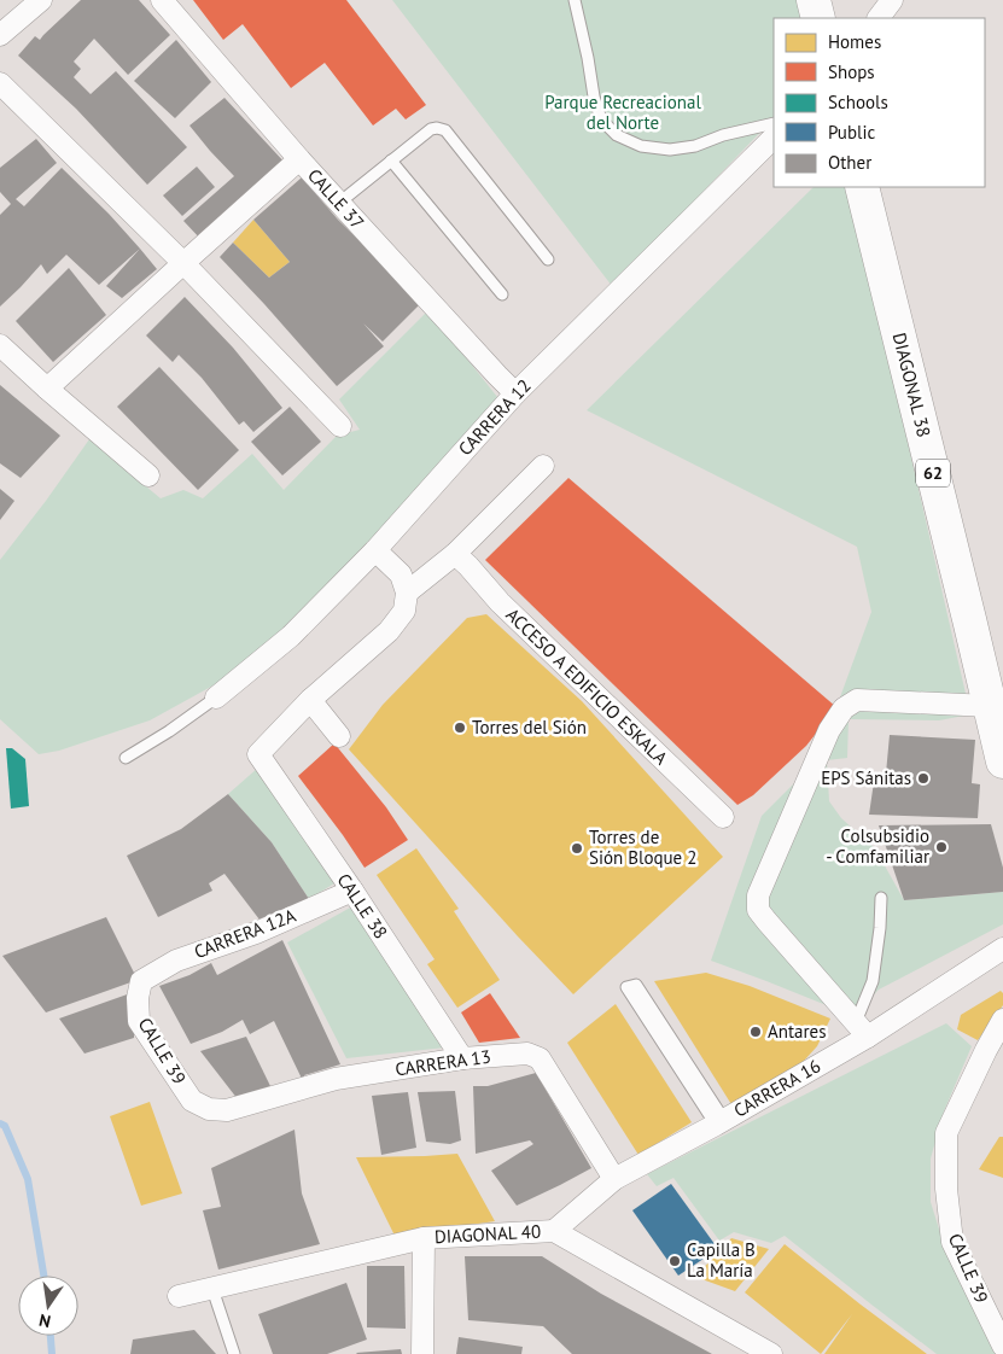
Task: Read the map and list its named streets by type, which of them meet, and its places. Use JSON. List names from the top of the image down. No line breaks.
{"streets":{"main road":["DIAGONAL 38","62"],"street":["CALLE 37","CARRERA 12","ACCESO A EDIFICIO ESKALA","CALLE 38","CARRERA 12A","CALLE 39","CARRERA 13","CARRERA 16","DIAGONAL 40"]},"crossings":[["CALLE 37","CARRERA 12"],["CALLE 38","CARRERA 12A"],["CALLE 38","CARRERA 13"],["CARRERA 12A","CALLE 39"],["CALLE 39","CARRERA 13"],["CARRERA 13","CARRERA 16"],["CARRERA 16","DIAGONAL 40"]],"parks":["Parque Recreacional del Norte"],"places":["Torres del Sión","EPS Sánitas","Colsubsidio - Comfamiliar","Torres de Sión Bloque 2","Antares","Capilla B La María"],"legend":["Homes","Shops","Schools","Public","Other"],"north":"bottom"}
